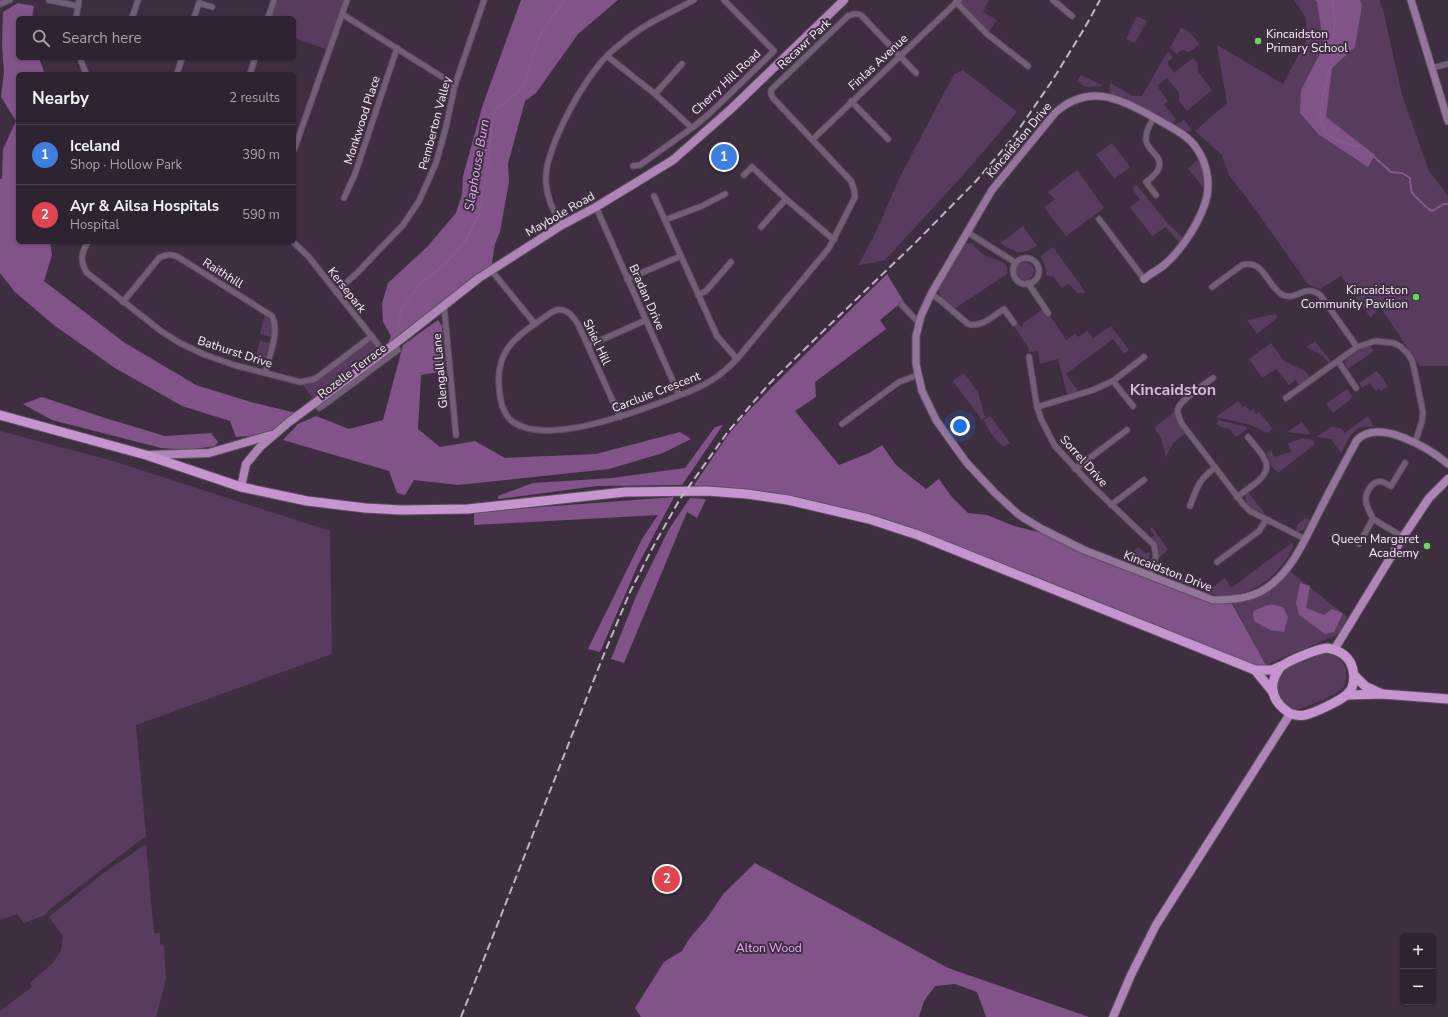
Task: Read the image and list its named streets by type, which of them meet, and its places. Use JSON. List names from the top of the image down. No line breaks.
{"streets":{"main road":["Maybole Road"],"street":["Recawr Park","Finlas Avenue","Cherry Hill Road","Monkwood Place","Pemberton Valley","Kincaidston Drive","Raithhill","Kersepark","Bradan Drive","Shiel Hill","Bathurst Drive","Rozelle Terrace","Glengall Lane","Carcluie Crescent","Sorrel Drive"]},"crossings":[["Recawr Park","Finlas Avenue"],["Recawr Park","Carcluie Crescent"],["Finlas Avenue","Carcluie Crescent"],["Pemberton Valley","Kersepark"],["Kincaidston Drive","Sorrel Drive"],["Maybole Road","Kersepark"],["Maybole Road","Bradan Drive"],["Maybole Road","Rozelle Terrace"],["Maybole Road","Glengall Lane"],["Raithhill","Bathurst Drive"],["Kersepark","Bathurst Drive"],["Bradan Drive","Carcluie Crescent"],["Shiel Hill","Carcluie Crescent"]],"districts":["Kincaidston"],"water":["Slaphouse Burn"],"parks":["Alton Wood"],"places":["Kincaidston Primary School","Kincaidston Community Pavilion","Queen Margaret Academy"],"page":{"search":"Search here","heading":["Nearby","2 results"],"list":[{"mark":"1","name":"Iceland","note":"Shop · Hollow Park","value":"390 m"},{"mark":"2","name":"Ayr & Ailsa Hospitals","note":"Hospital","value":"590 m"}],"pins":["1","2"],"map_buttons":["+","−"]}}
